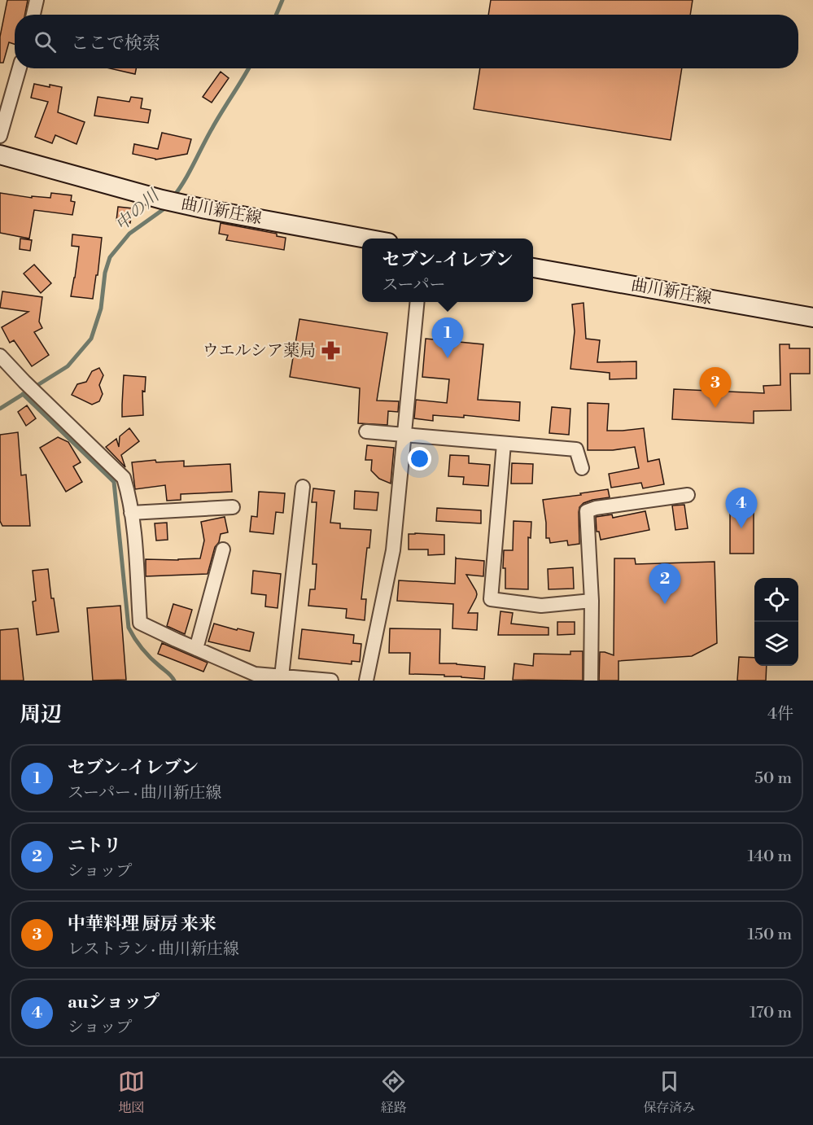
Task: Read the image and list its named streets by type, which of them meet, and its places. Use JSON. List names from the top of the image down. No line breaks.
{"streets":{"main road":["曲川新庄線"]},"water":["中の川"],"places":{"pharmacy":["ウエルシア薬局"]},"page":{"search":"ここで検索","popup":["セブン-イレブン","スーパー"],"pins":["1","3","4","2"],"heading":["周辺","4件"],"list":[{"mark":"1","name":"セブン-イレブン","note":"スーパー · 曲川新庄線","value":"50 m"},{"mark":"2","name":"ニトリ","note":"ショップ","value":"140 m"},{"mark":"3","name":"中華料理 厨房 来来","note":"レストラン · 曲川新庄線","value":"150 m"},{"mark":"4","name":"auショップ","note":"ショップ","value":"170 m"}],"nav":["地図","経路","保存済み"]}}
